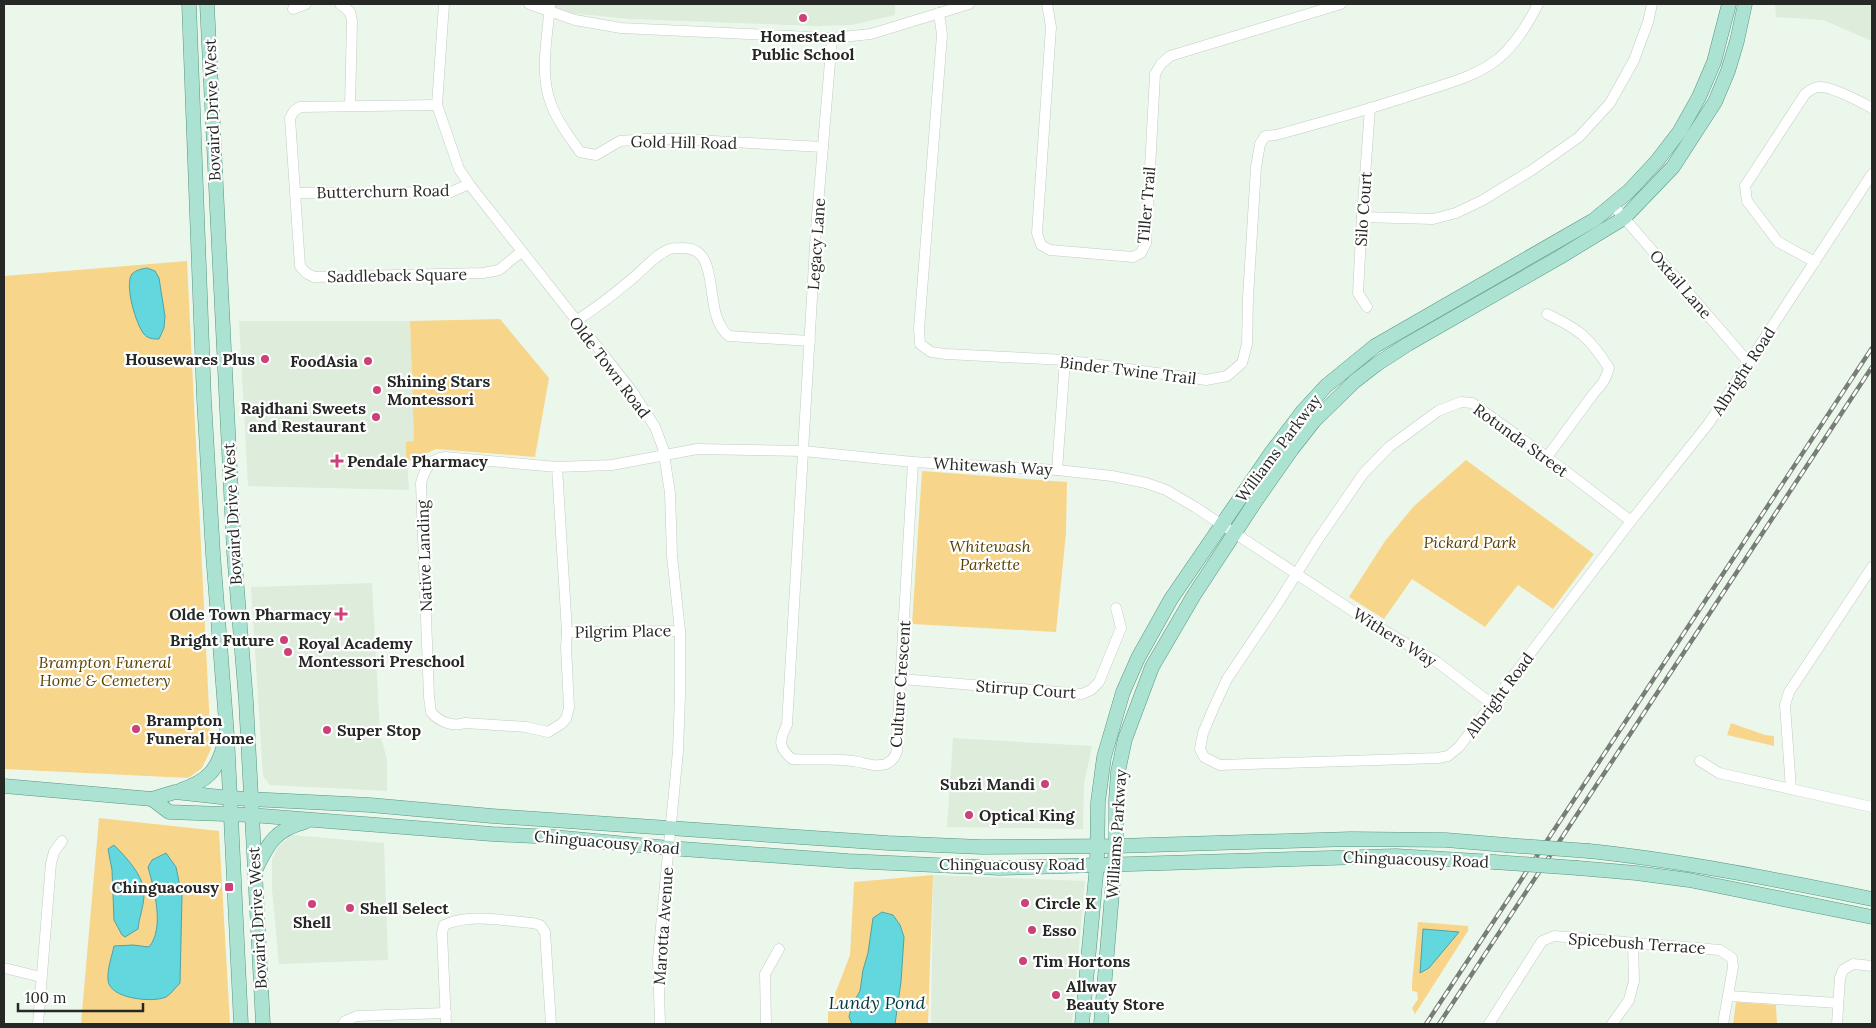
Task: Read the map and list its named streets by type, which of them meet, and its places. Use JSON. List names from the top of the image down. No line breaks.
{"streets":{"main road":["Bovaird Drive West","Williams Parkway","Chinguacousy Road"],"street":["Gold Hill Road","Butterchurn Road","Tiller Trail","Silo Court","Legacy Lane","Saddleback Square","Oxtail Lane","Olde Town Road","Binder Twine Trail","Albright Road","Rotunda Street","Whitewash Way","Native Landing","Pilgrim Place","Withers Way","Culture Crescent","Stirrup Court","Marotta Avenue","Spicebush Terrace"]},"crossings":[["Bovaird Drive West","Chinguacousy Road"],["Gold Hill Road","Legacy Lane"],["Butterchurn Road","Saddleback Square"],["Butterchurn Road","Olde Town Road"],["Silo Court","Binder Twine Trail"],["Legacy Lane","Whitewash Way"],["Legacy Lane","Culture Crescent"],["Saddleback Square","Olde Town Road"],["Oxtail Lane","Albright Road"],["Oxtail Lane","Williams Parkway"],["Olde Town Road","Whitewash Way"],["Olde Town Road","Native Landing"],["Olde Town Road","Pilgrim Place"],["Olde Town Road","Chinguacousy Road"],["Olde Town Road","Marotta Avenue"],["Albright Road","Rotunda Street"],["Albright Road","Whitewash Way"],["Albright Road","Withers Way"],["Rotunda Street","Whitewash Way"],["Rotunda Street","Withers Way"],["Williams Parkway","Whitewash Way"],["Williams Parkway","Chinguacousy Road"],["Whitewash Way","Native Landing"],["Whitewash Way","Withers Way"],["Whitewash Way","Culture Crescent"],["Native Landing","Pilgrim Place"],["Culture Crescent","Stirrup Court"],["Chinguacousy Road","Marotta Avenue"]],"water":["Lundy Pond"],"parks":["Pickard Park","Whitewash Parkette","Brampton Funeral Home & Cemetery"],"places":{"other":["Homestead Public School","Housewares Plus","FoodAsia","Shining Stars Montessori","Rajdhani Sweets and Restaurant","Bright Future","Royal Academy Montessori Preschool","Brampton Funeral Home","Super Stop","Subzi Mandi","Optical King","Circle K","Shell","Shell Select","Esso","Tim Hortons","Allway Beauty Store"],"health":["Pendale Pharmacy","Olde Town Pharmacy"],"transit":["Chinguacousy"]},"scale_bar":"100 m"}
